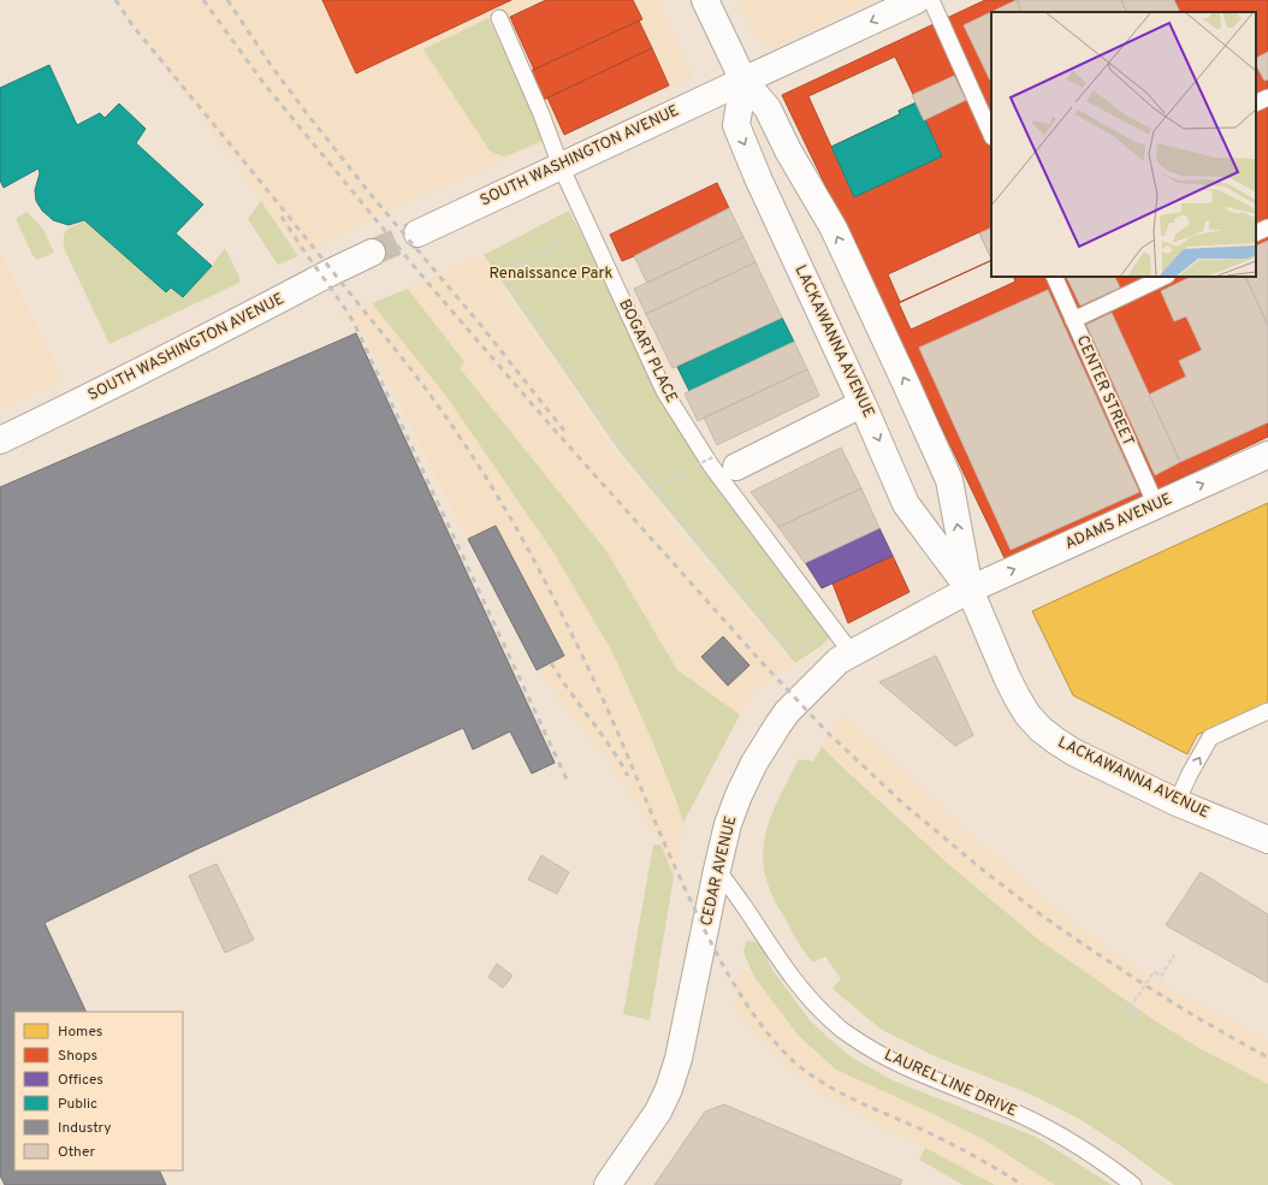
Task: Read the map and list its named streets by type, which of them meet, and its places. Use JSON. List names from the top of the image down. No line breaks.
{"streets":{"main road":["SOUTH WASHINGTON AVENUE","LACKAWANNA AVENUE","ADAMS AVENUE","CEDAR AVENUE"],"lane":["BOGART PLACE","CENTER STREET","LAUREL LINE DRIVE"]},"crossings":[["SOUTH WASHINGTON AVENUE","LACKAWANNA AVENUE"],["SOUTH WASHINGTON AVENUE","BOGART PLACE"],["LACKAWANNA AVENUE","ADAMS AVENUE"],["LACKAWANNA AVENUE","CEDAR AVENUE"],["BOGART PLACE","CEDAR AVENUE"],["CENTER STREET","ADAMS AVENUE"],["ADAMS AVENUE","CEDAR AVENUE"],["CEDAR AVENUE","LAUREL LINE DRIVE"]],"one_way":["ADAMS AVENUE"],"parks":["Renaissance Park"],"legend":["Homes","Shops","Offices","Public","Industry","Other"]}
